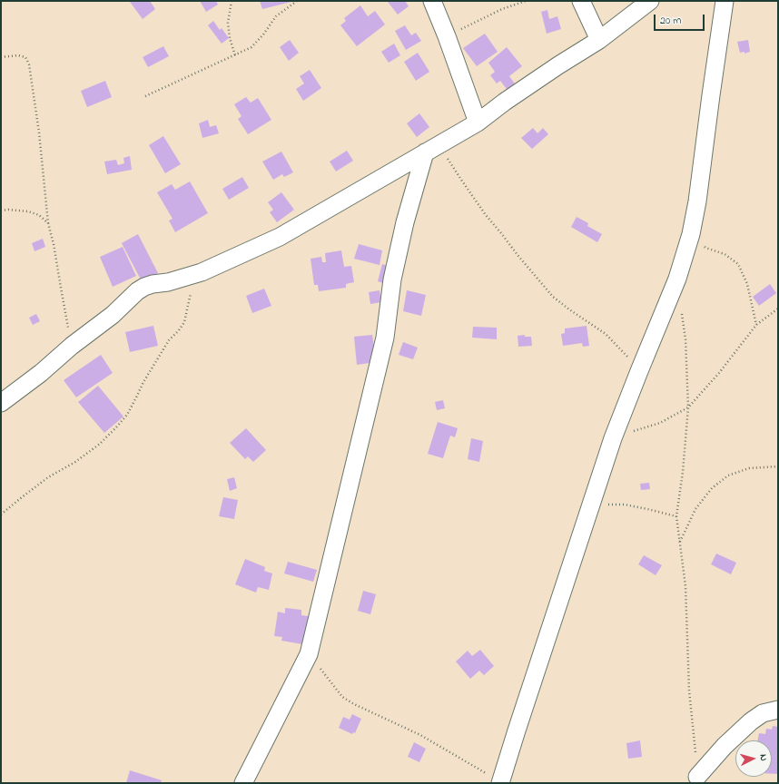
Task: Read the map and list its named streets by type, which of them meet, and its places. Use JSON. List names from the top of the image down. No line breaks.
{"scale_bar":"20 m","north":"right"}
